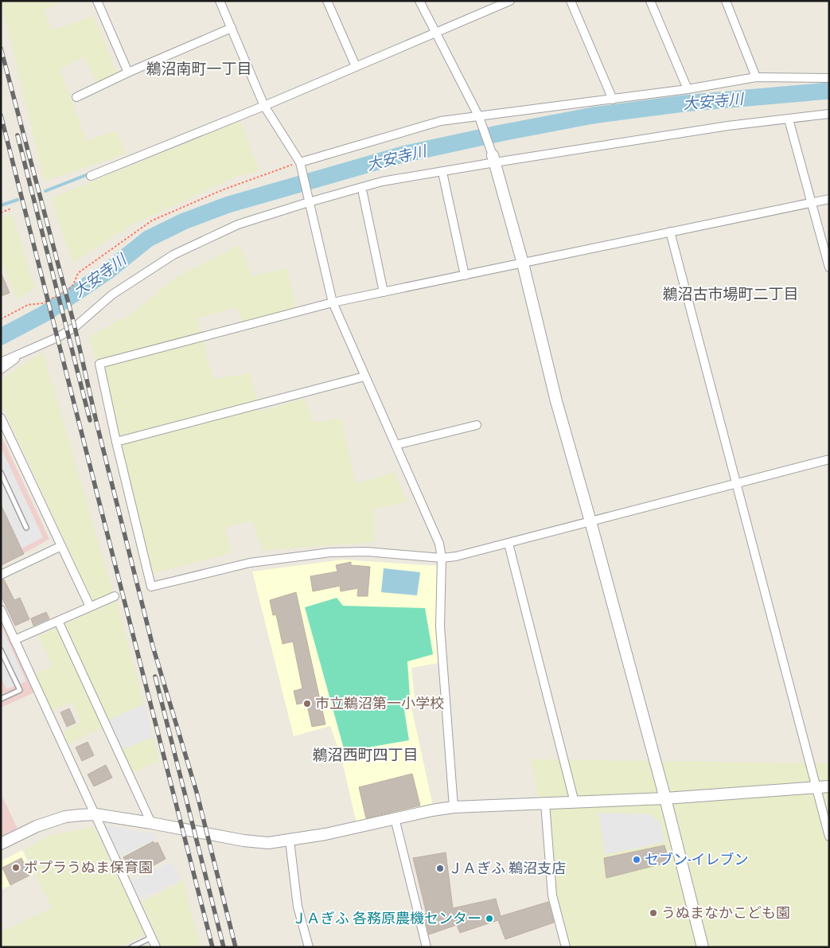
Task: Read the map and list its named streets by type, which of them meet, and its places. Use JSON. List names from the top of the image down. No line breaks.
{"districts":["鵜沼南町一丁目","鵜沼古市場町二丁目","鵜沼西町四丁目"],"water":["大安寺川"],"places":["市立鵜沼第一小学校","セブン-イレブン","ポプラうぬま保育園","ＪＡぎふ 鵜沼支店","うぬまなかこども園","ＪＡぎふ 各務原農機センター"]}
